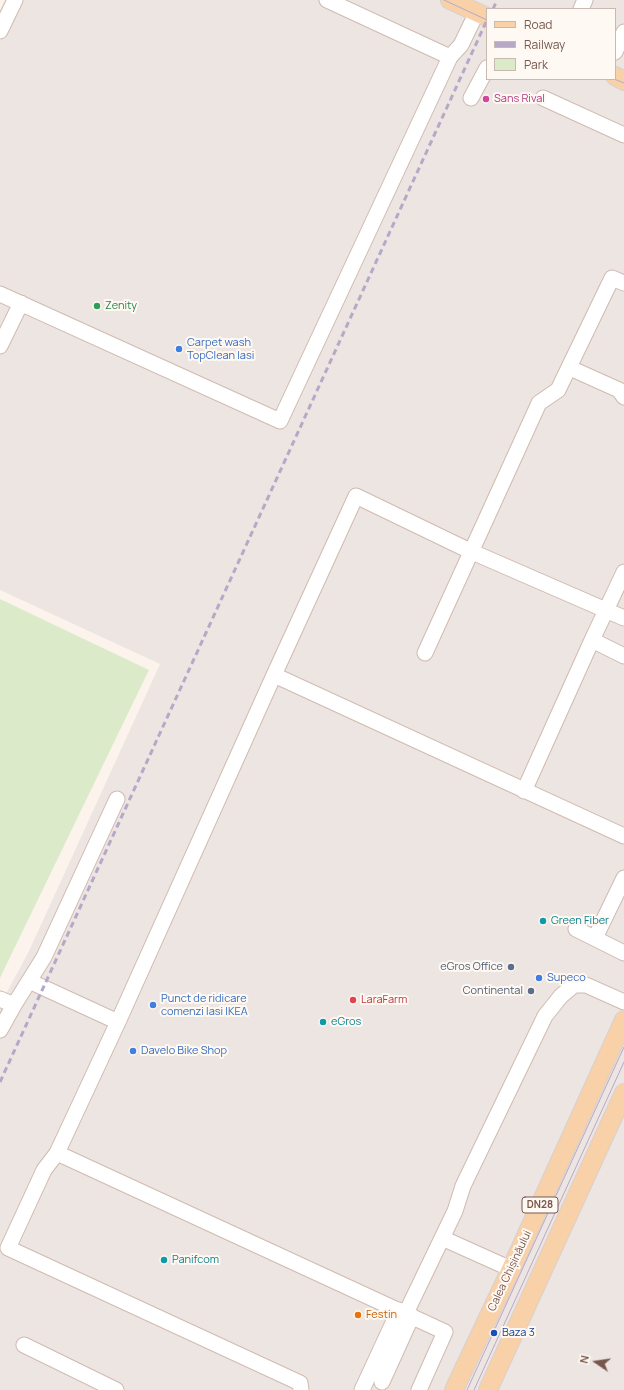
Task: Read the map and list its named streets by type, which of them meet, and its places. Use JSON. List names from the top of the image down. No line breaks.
{"streets":{"main road":["DN28","Calea Chișinăului"]},"places":["Sans Rival","Zenity","Carpet wash TopClean Iasi","Green Fiber","eGros Office","Supeco","Continental","LaraFarm","Punct de ridicare comenzi Iasi IKEA","eGros","Davelo Bike Shop","Panifcom","Festin","Baza 3"],"legend":["Road","Railway","Park"],"north":"left"}
